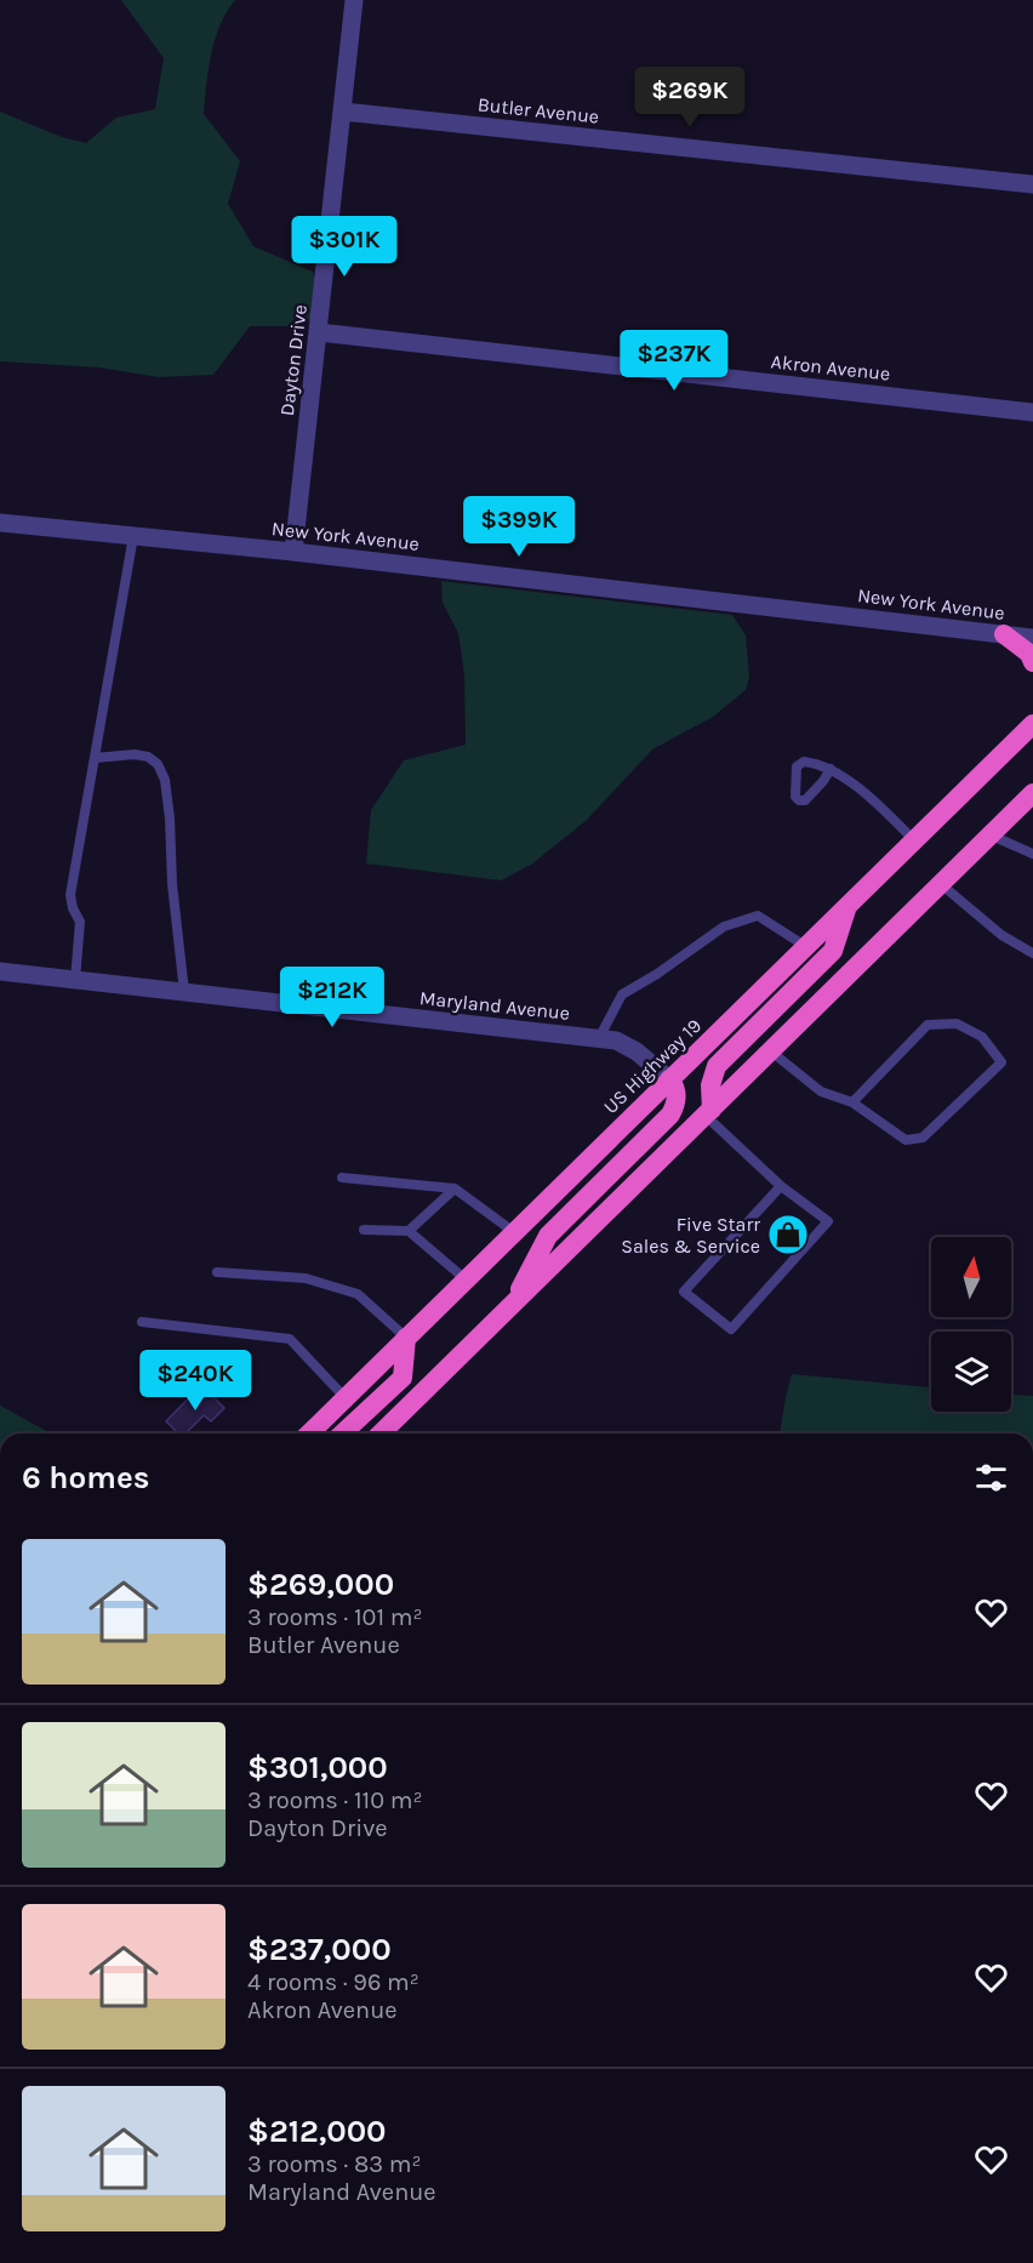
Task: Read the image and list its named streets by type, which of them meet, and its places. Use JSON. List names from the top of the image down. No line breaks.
{"streets":{"highway":["US Highway 19"],"street":["Butler Avenue","Dayton Drive","Akron Avenue","New York Avenue","Maryland Avenue"]},"crossings":[["Butler Avenue","Dayton Drive"],["Dayton Drive","Akron Avenue"],["Dayton Drive","New York Avenue"],["Maryland Avenue","US Highway 19"]],"places":{"shop":["Five Starr Sales & Service"]},"north":"top","page":{"price":["$269K","$301K","$237K","$399K","$212K","$240K"],"heading":"6 homes","list":[{"name":"$269,000","note":"3 rooms · 101 m² · Butler Avenue"},{"name":"$301,000","note":"3 rooms · 110 m² · Dayton Drive"},{"name":"$237,000","note":"4 rooms · 96 m² · Akron Avenue"},{"name":"$212,000","note":"3 rooms · 83 m² · Maryland Avenue"}]}}
